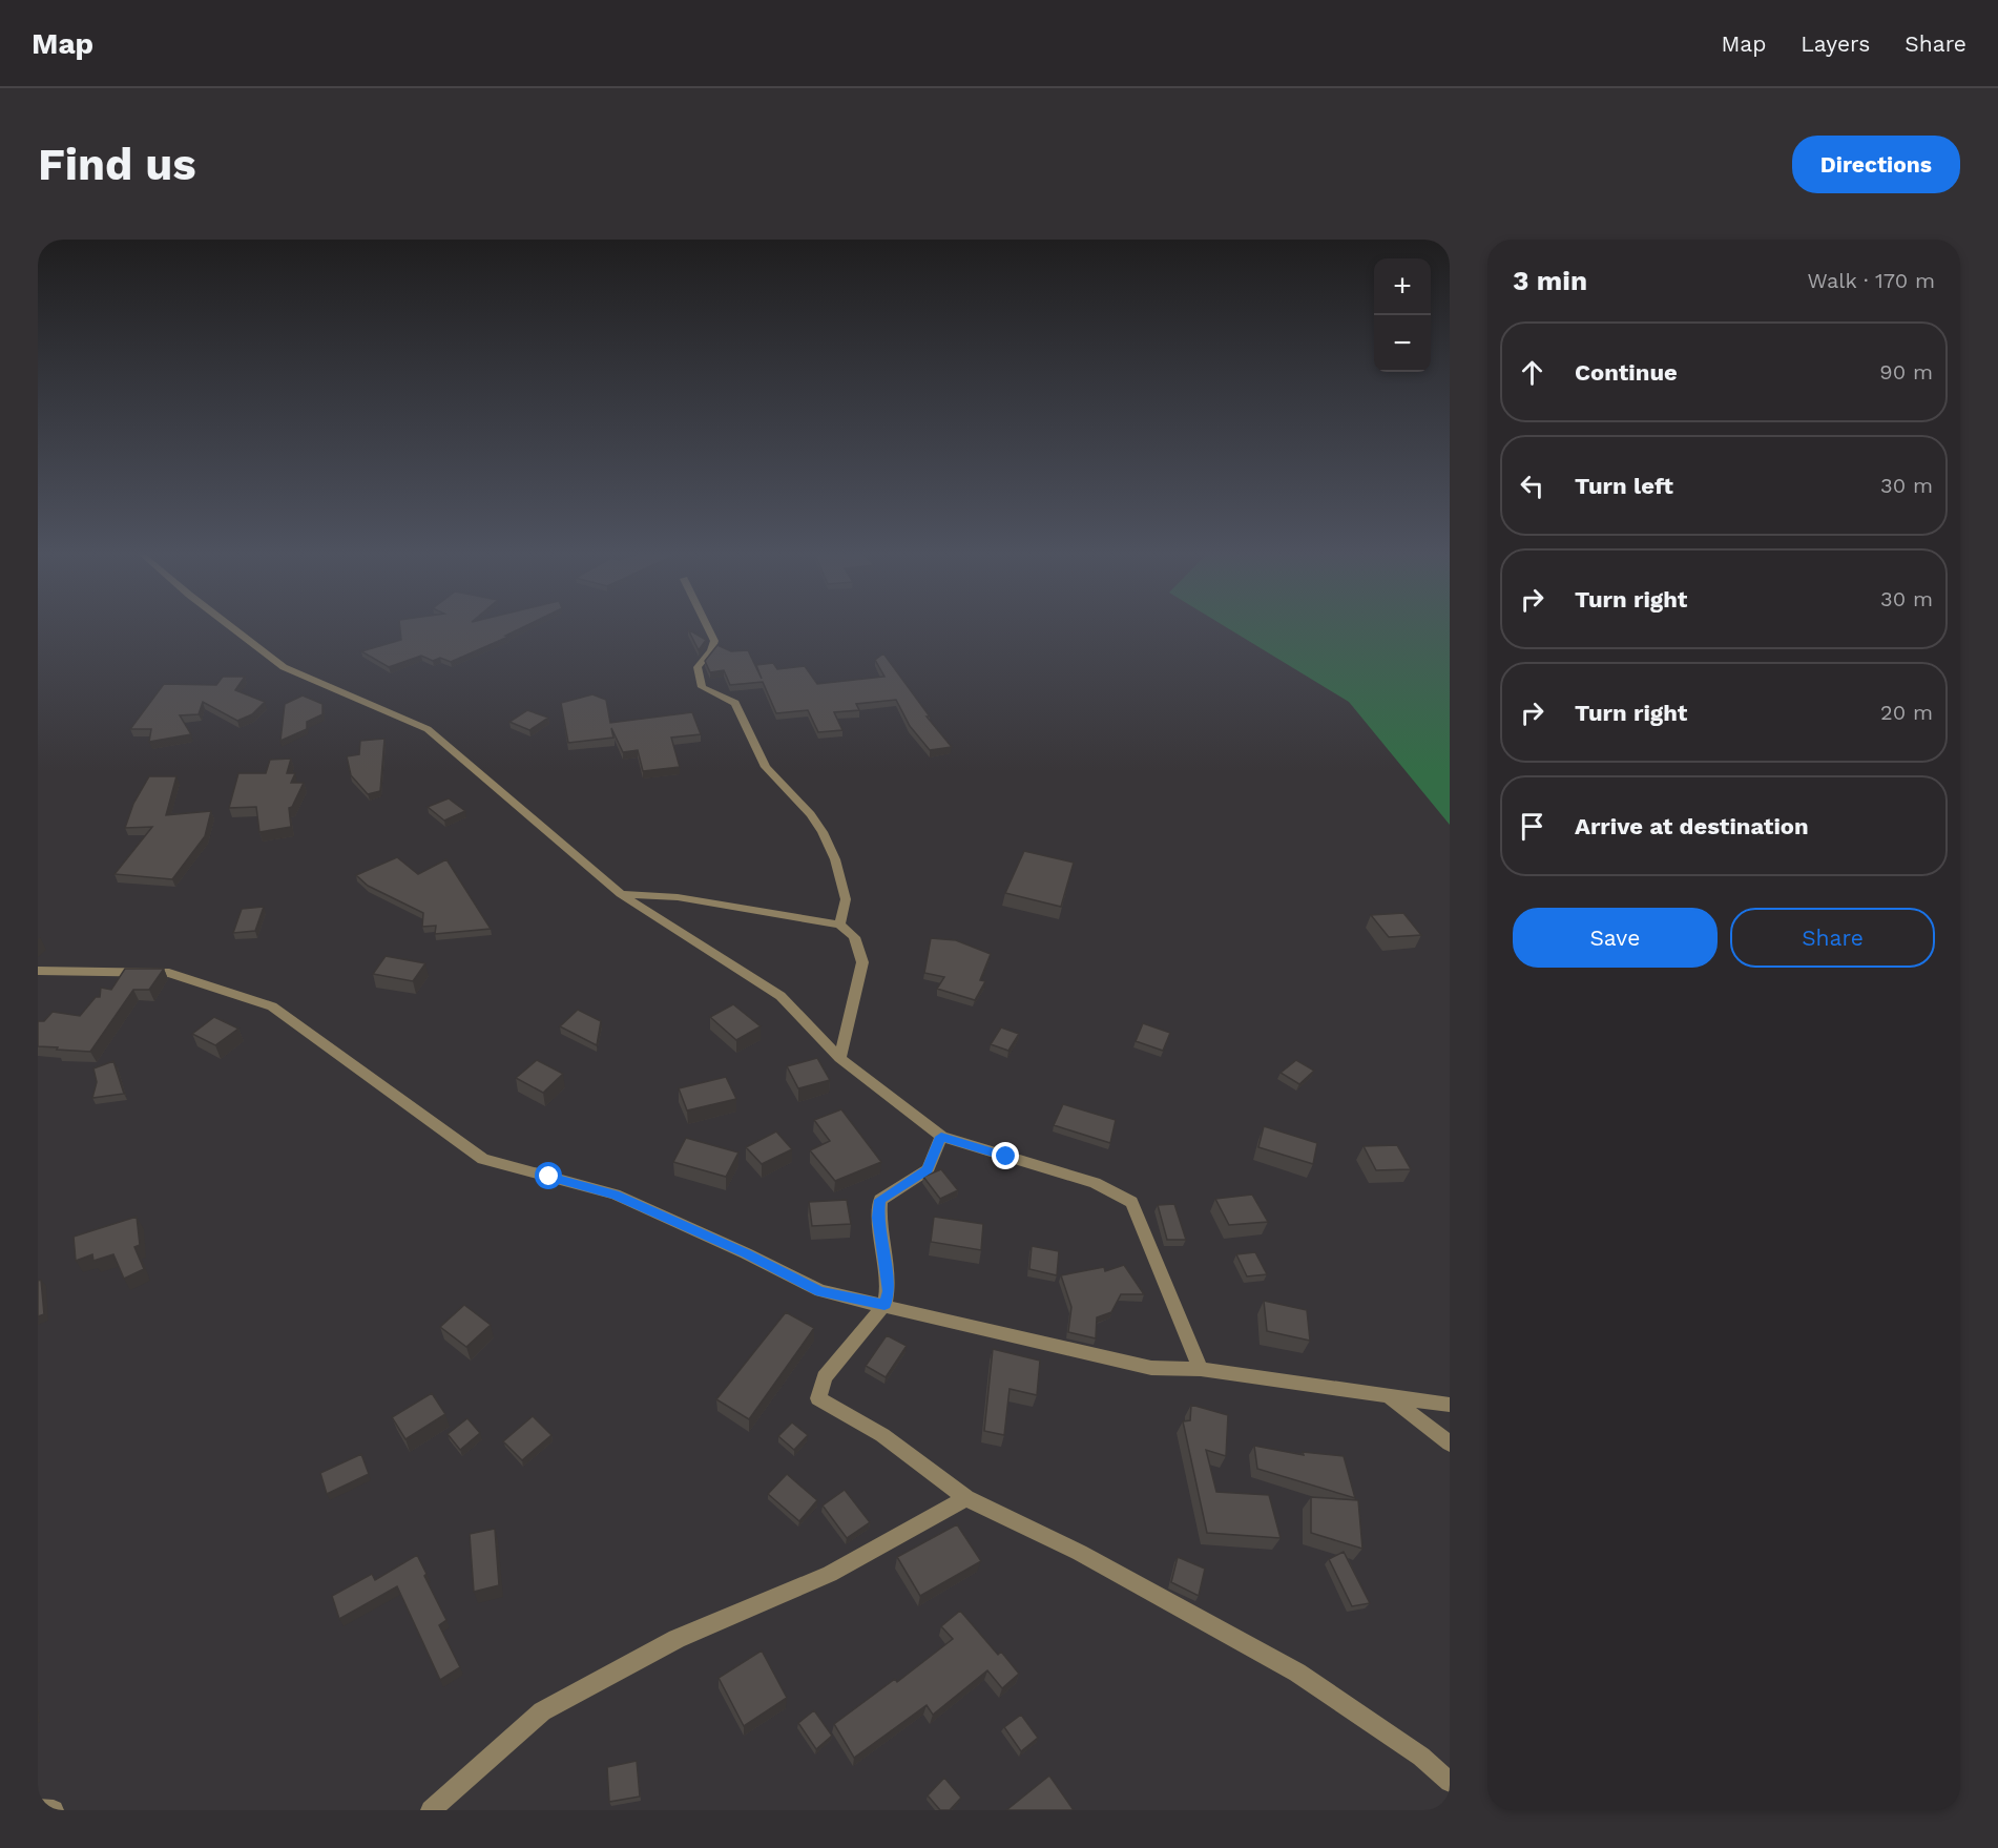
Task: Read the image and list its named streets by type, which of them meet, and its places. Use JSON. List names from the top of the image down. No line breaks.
{"page":{"header":"Map","nav":["Map","Layers","Share"],"buttons":["Directions",["Save","Share"]],"title":"Find us","heading":["3 min","Walk · 170 m"],"map_buttons":["+","−"],"list":[["Continue","90 m"],["Turn left","30 m"],["Turn right","30 m"],["Turn right","20 m"],"Arrive at destination"]}}
